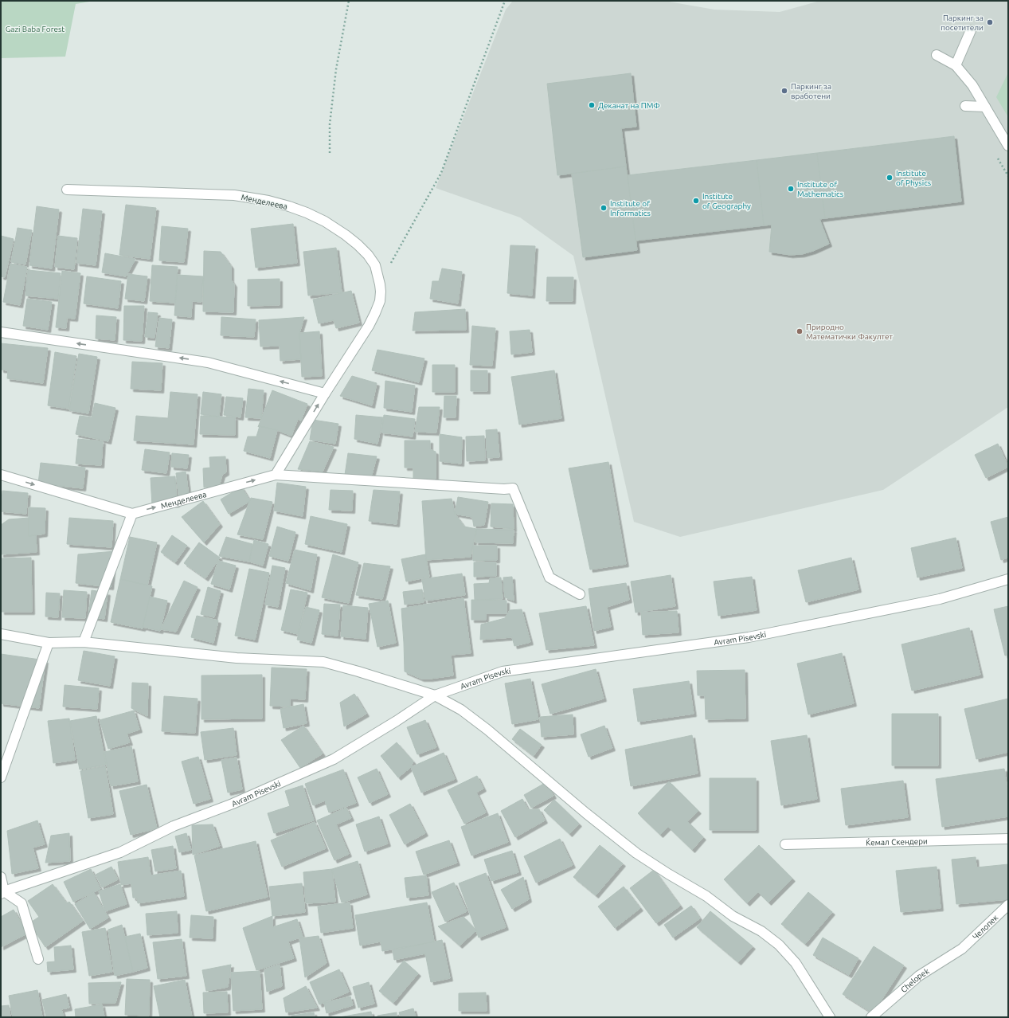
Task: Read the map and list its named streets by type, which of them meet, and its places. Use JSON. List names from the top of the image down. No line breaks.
{"streets":{"street":["Менделеева","Avram Pisevski","Ќемал Скендери","Chelopek"]},"parks":["Gazi Baba Forest"],"places":["Паркинг за посетители","Паркинг за вработени","Деканат на ПМФ","Institute of Physics","Institute of Mathematics","Institute of Geography","Institute of Informatics","Природно Математички Факултет"]}
